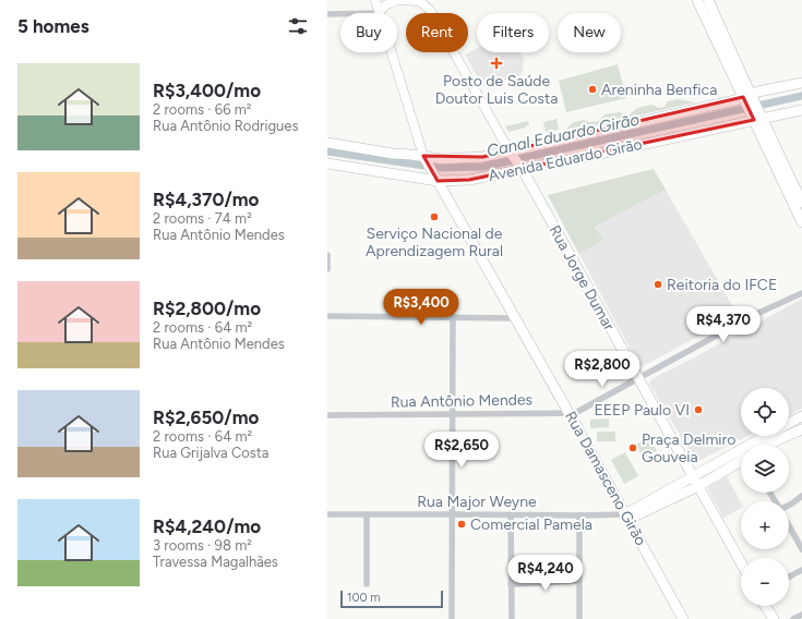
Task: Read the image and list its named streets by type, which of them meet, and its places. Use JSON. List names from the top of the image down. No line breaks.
{"streets":{"main road":["Avenida Eduardo Girão","Rua Jorge Dumar","Rua Damasceno Girão"],"street":["Rua Antônio Mendes","Rua Major Weyne"]},"crossings":[["Avenida Eduardo Girão","Rua Jorge Dumar"],["Avenida Eduardo Girão","Rua Damasceno Girão"],["Rua Jorge Dumar","Rua Antônio Mendes"],["Rua Antônio Mendes","Rua Damasceno Girão"],["Rua Damasceno Girão","Rua Major Weyne"]],"water":["Canal Eduardo Girão"],"places":{"health":["Posto de Saúde Doutor Luis Costa"],"other":["Areninha Benfica","Serviço Nacional de Aprendizagem Rural","Reitoria do IFCE","EEEP Paulo VI","Praça Delmiro Gouveia","Comercial Pamela"]},"scale_bar":"100 m","page":{"heading":"5 homes","chip":["Buy","Rent","Filters","New"],"list":[{"name":"R$3,400/mo","note":"2 rooms · 66 m² · Rua Antônio Rodrigues"},{"name":"R$4,370/mo","note":"2 rooms · 74 m² · Rua Antônio Mendes"},{"name":"R$2,800/mo","note":"2 rooms · 64 m² · Rua Antônio Mendes"},{"name":"R$2,650/mo","note":"2 rooms · 64 m² · Rua Grijalva Costa"},{"name":"R$4,240/mo","note":"3 rooms · 98 m² · Travessa Magalhães"}],"price":["R$3,400","R$4,370","R$2,800","R$2,650","R$4,240"],"map_buttons":["+","−"],"scale":"100 m"}}
